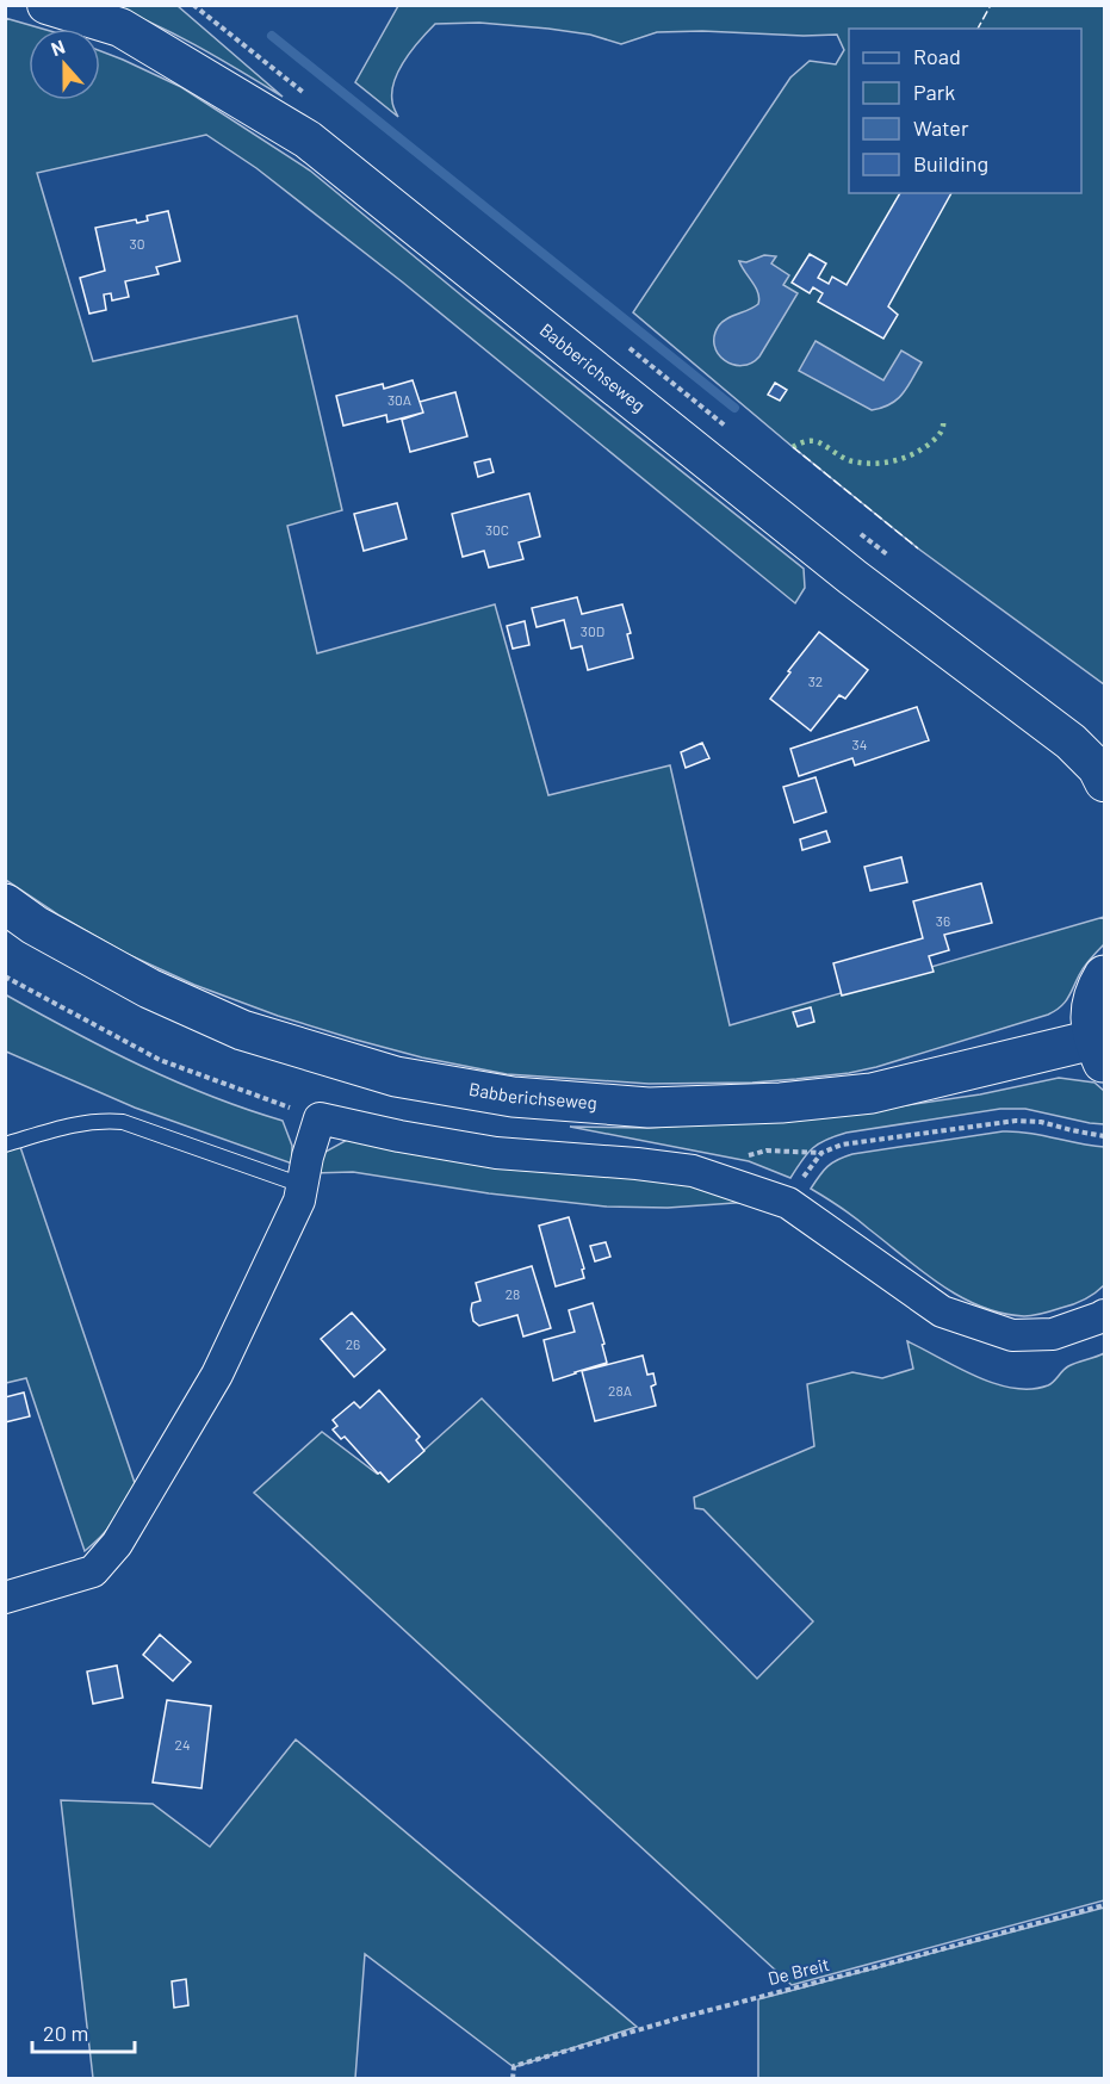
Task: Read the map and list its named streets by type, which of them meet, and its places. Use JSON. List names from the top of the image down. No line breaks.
{"streets":{"main road":["Babberichseweg"],"path":["De Breit"]},"house_numbers":["30","30A","30C","30D","32","34","36","28","26","28A","24"],"legend":["Road","Park","Water","Building"],"scale_bar":"20 m","north":"top"}
